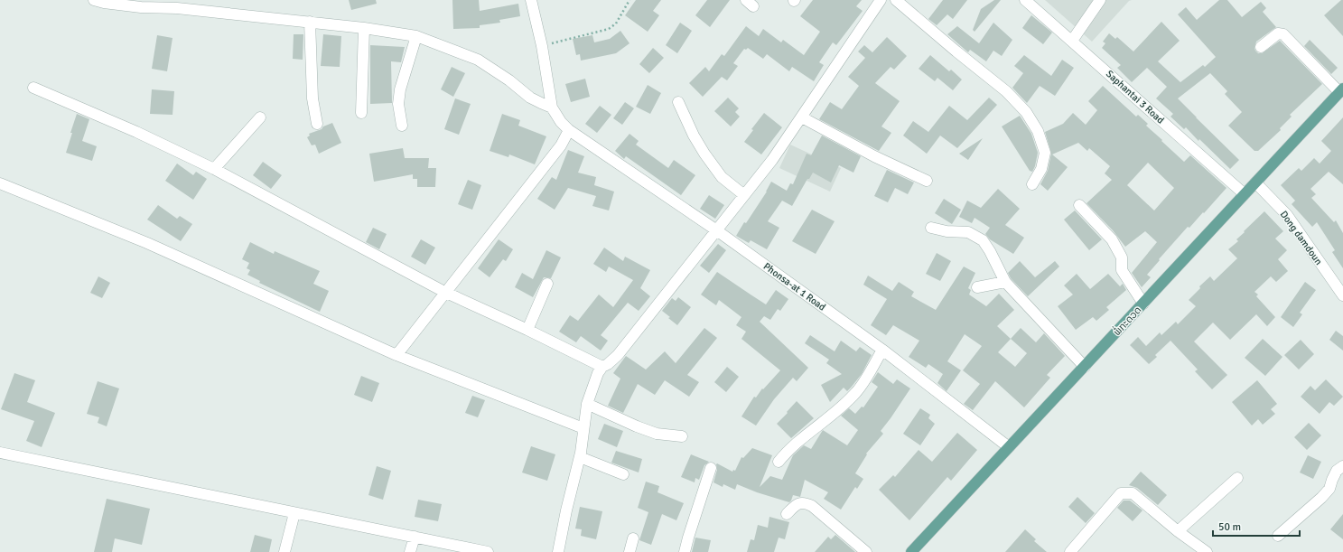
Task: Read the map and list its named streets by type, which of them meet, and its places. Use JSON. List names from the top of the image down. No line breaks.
{"streets":{"main road":["ພໍ່ກະດວດ"],"street":["Saphantai 3 Road","Dong damdoun","Phonsa-at 1 Road"]},"crossings":[["Saphantai 3 Road","ພໍ່ກະດວດ"],["Dong damdoun","ພໍ່ກະດວດ"],["Phonsa-at 1 Road","ພໍ່ກະດວດ"]],"scale_bar":"50 m"}
